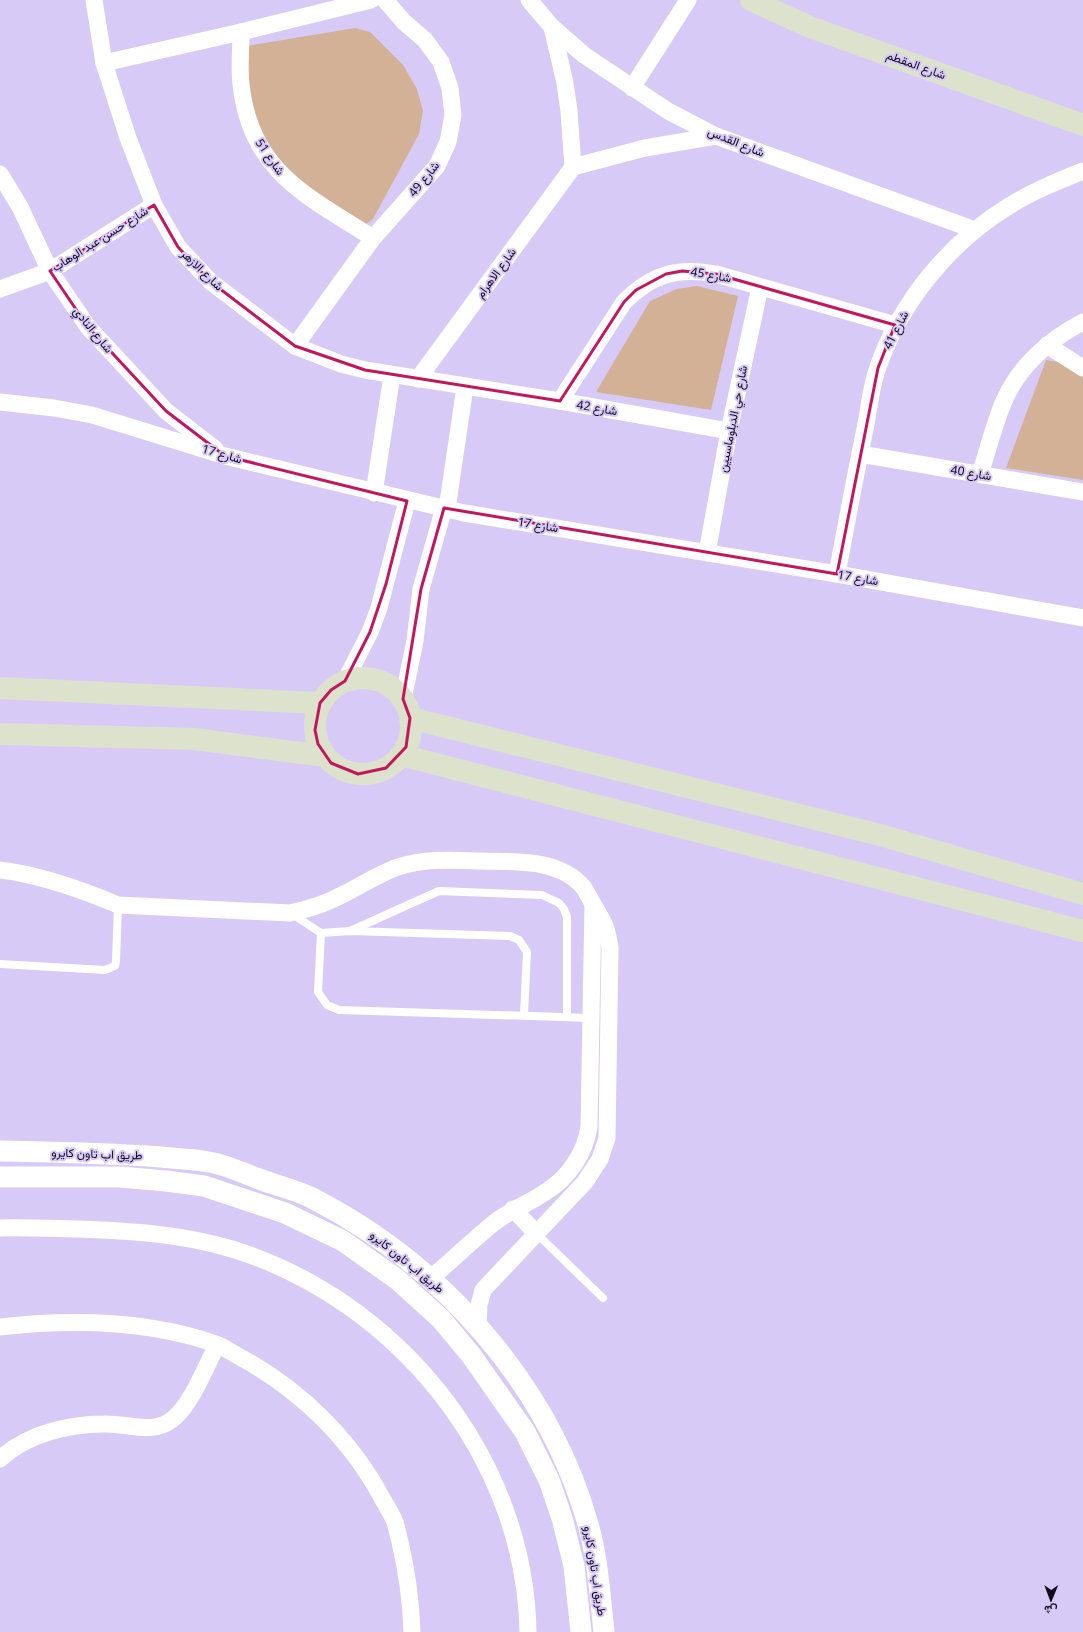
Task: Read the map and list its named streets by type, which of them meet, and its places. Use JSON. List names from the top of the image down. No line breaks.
{"streets":{"main road":["شارع المقطم"],"street":["شارع القدس","شارع 51","شارع 49","شارع حسن عبد الوهاب","شارع الازهر","شارع الاهرام","شارع 45","شارع النادي","شارع 41","شارع 42","شارع حي الدبلوماسيين","شارع 17","شارع 40","طريق اب تاون كايرو"]},"crossings":[["شارع القدس","شارع 41"],["شارع 51","شارع 49"],["شارع 49","شارع الازهر"],["شارع حسن عبد الوهاب","شارع الازهر"],["شارع حسن عبد الوهاب","شارع النادي"],["شارع الازهر","شارع الاهرام"],["شارع الازهر","شارع 42"],["شارع 45","شارع 41"],["شارع 45","شارع 42"],["شارع 45","شارع حي الدبلوماسيين"],["شارع النادي","شارع 17"],["شارع 41","شارع 17"],["شارع 41","شارع 40"],["شارع 42","شارع حي الدبلوماسيين"],["شارع حي الدبلوماسيين","شارع 17"]],"north":"bottom"}
